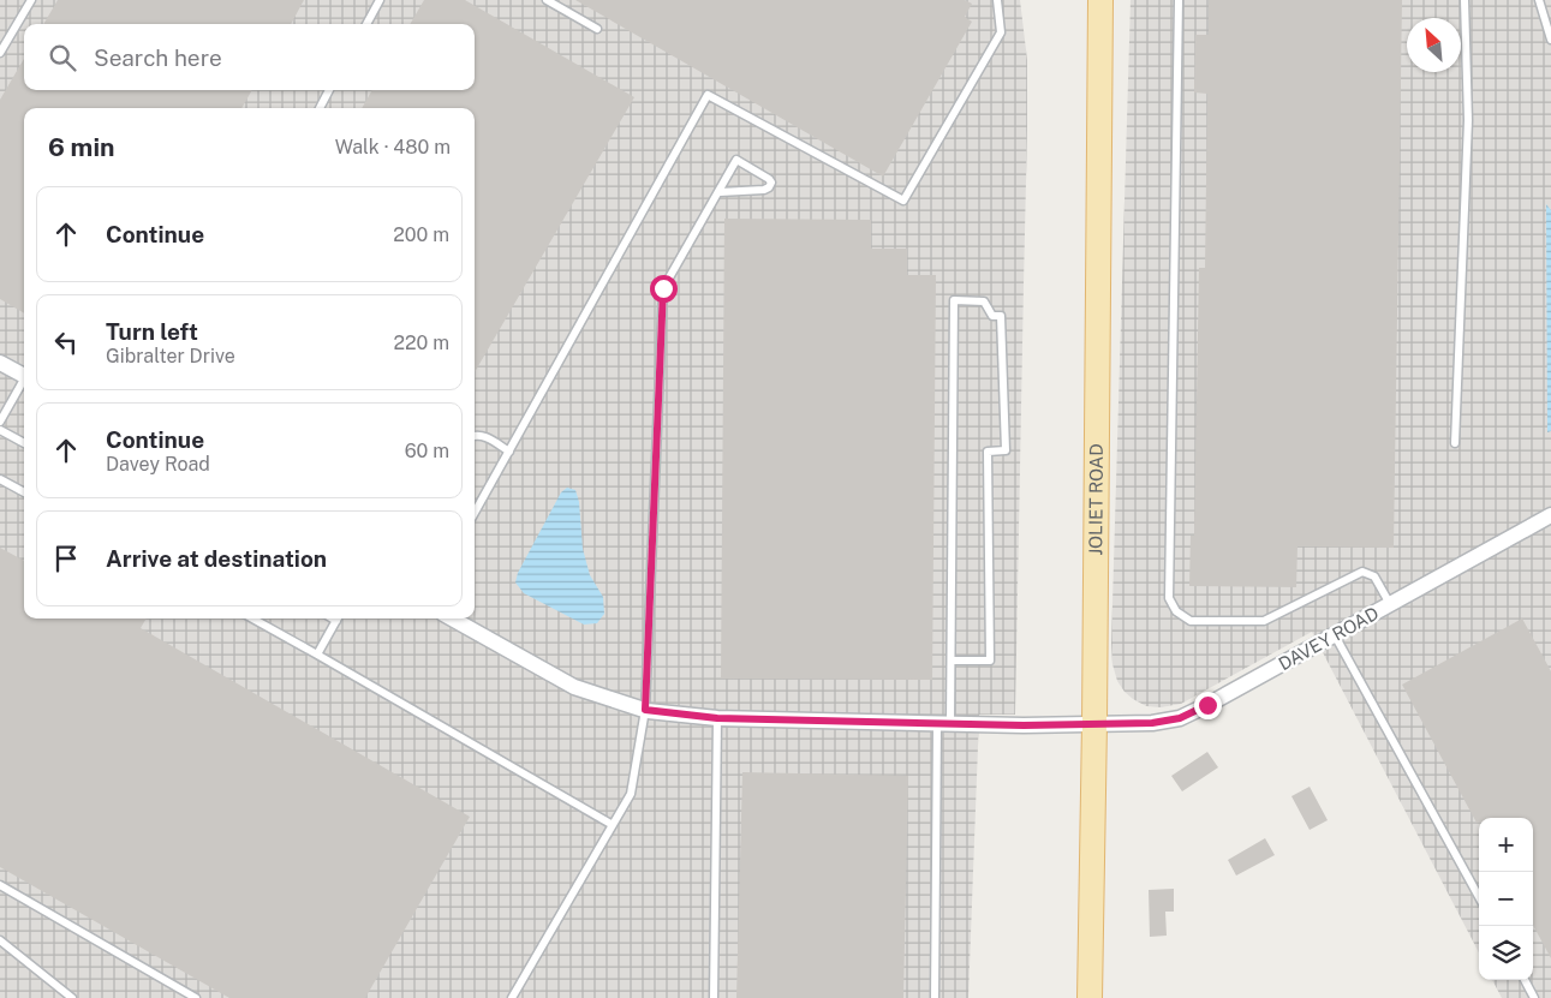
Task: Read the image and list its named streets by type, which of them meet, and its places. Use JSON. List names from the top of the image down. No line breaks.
{"streets":{"main road":["JOLIET ROAD"],"street":["DAVEY ROAD"]},"crossings":[["JOLIET ROAD","DAVEY ROAD"]],"north":"top left","page":{"search":"Search here","heading":["6 min","Walk · 480 m"],"list":[["Continue","200 m"],["Turn left","Gibralter Drive","220 m"],["Continue","Davey Road","60 m"],"Arrive at destination"],"map_buttons":["+","−"]}}
